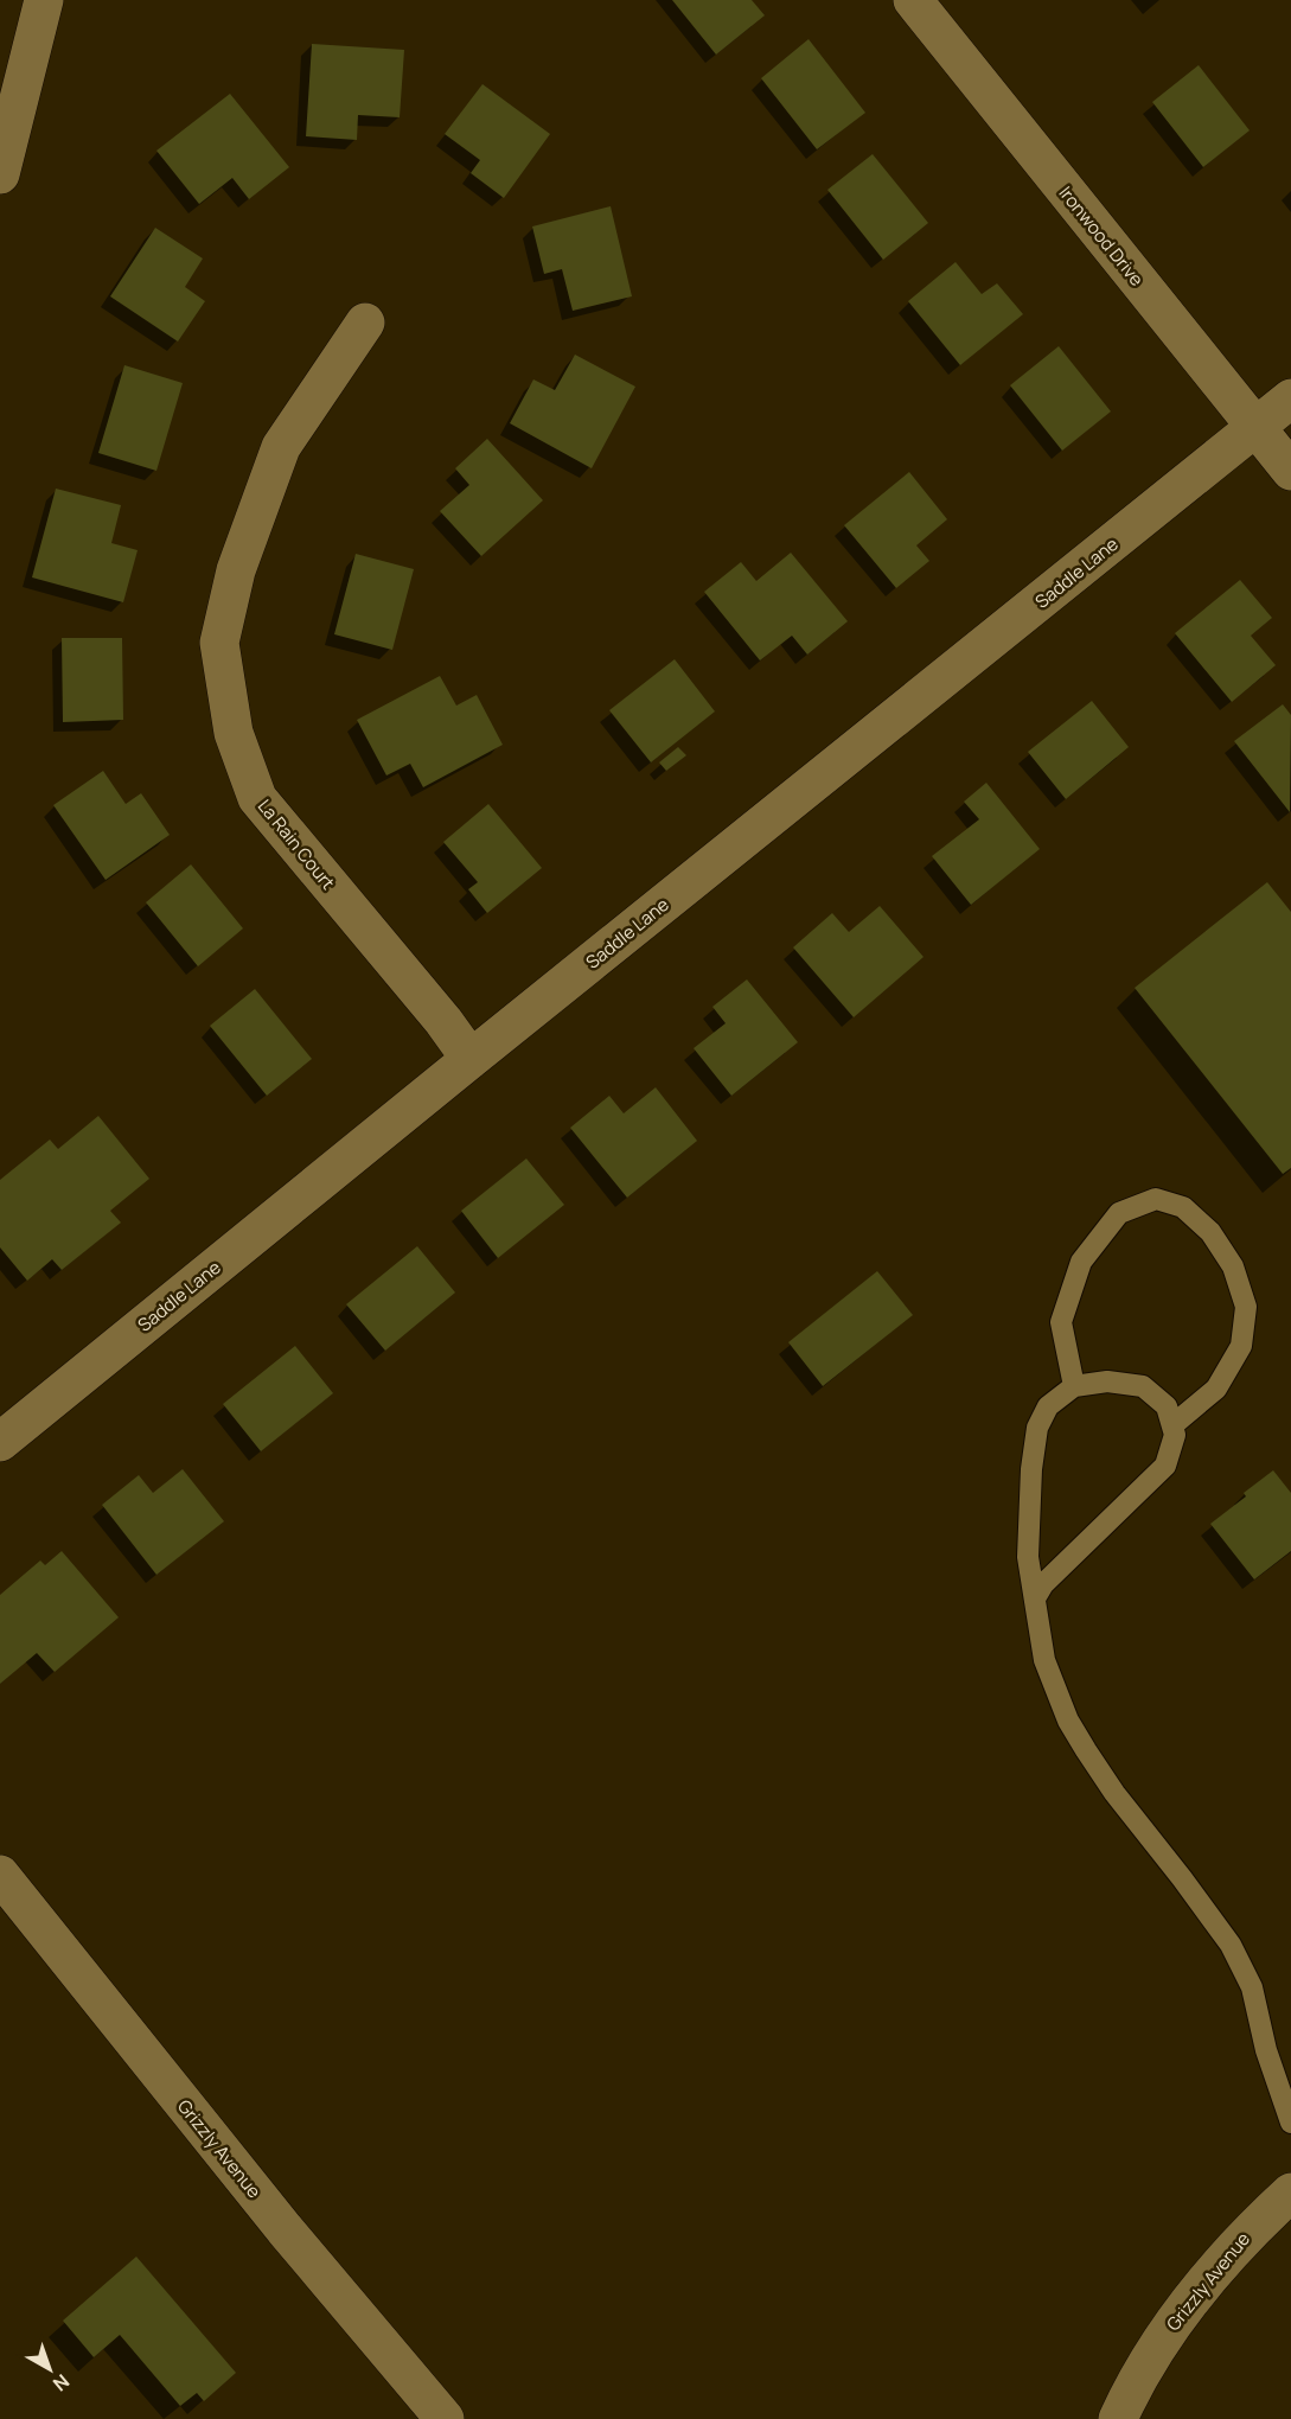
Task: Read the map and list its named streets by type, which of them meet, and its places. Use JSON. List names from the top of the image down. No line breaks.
{"streets":{"street":["Ironwood Drive","Saddle Lane","La Rain Court","Grizzly Avenue"]},"crossings":[["Ironwood Drive","Saddle Lane"],["Saddle Lane","La Rain Court"]],"north":"bottom right"}
